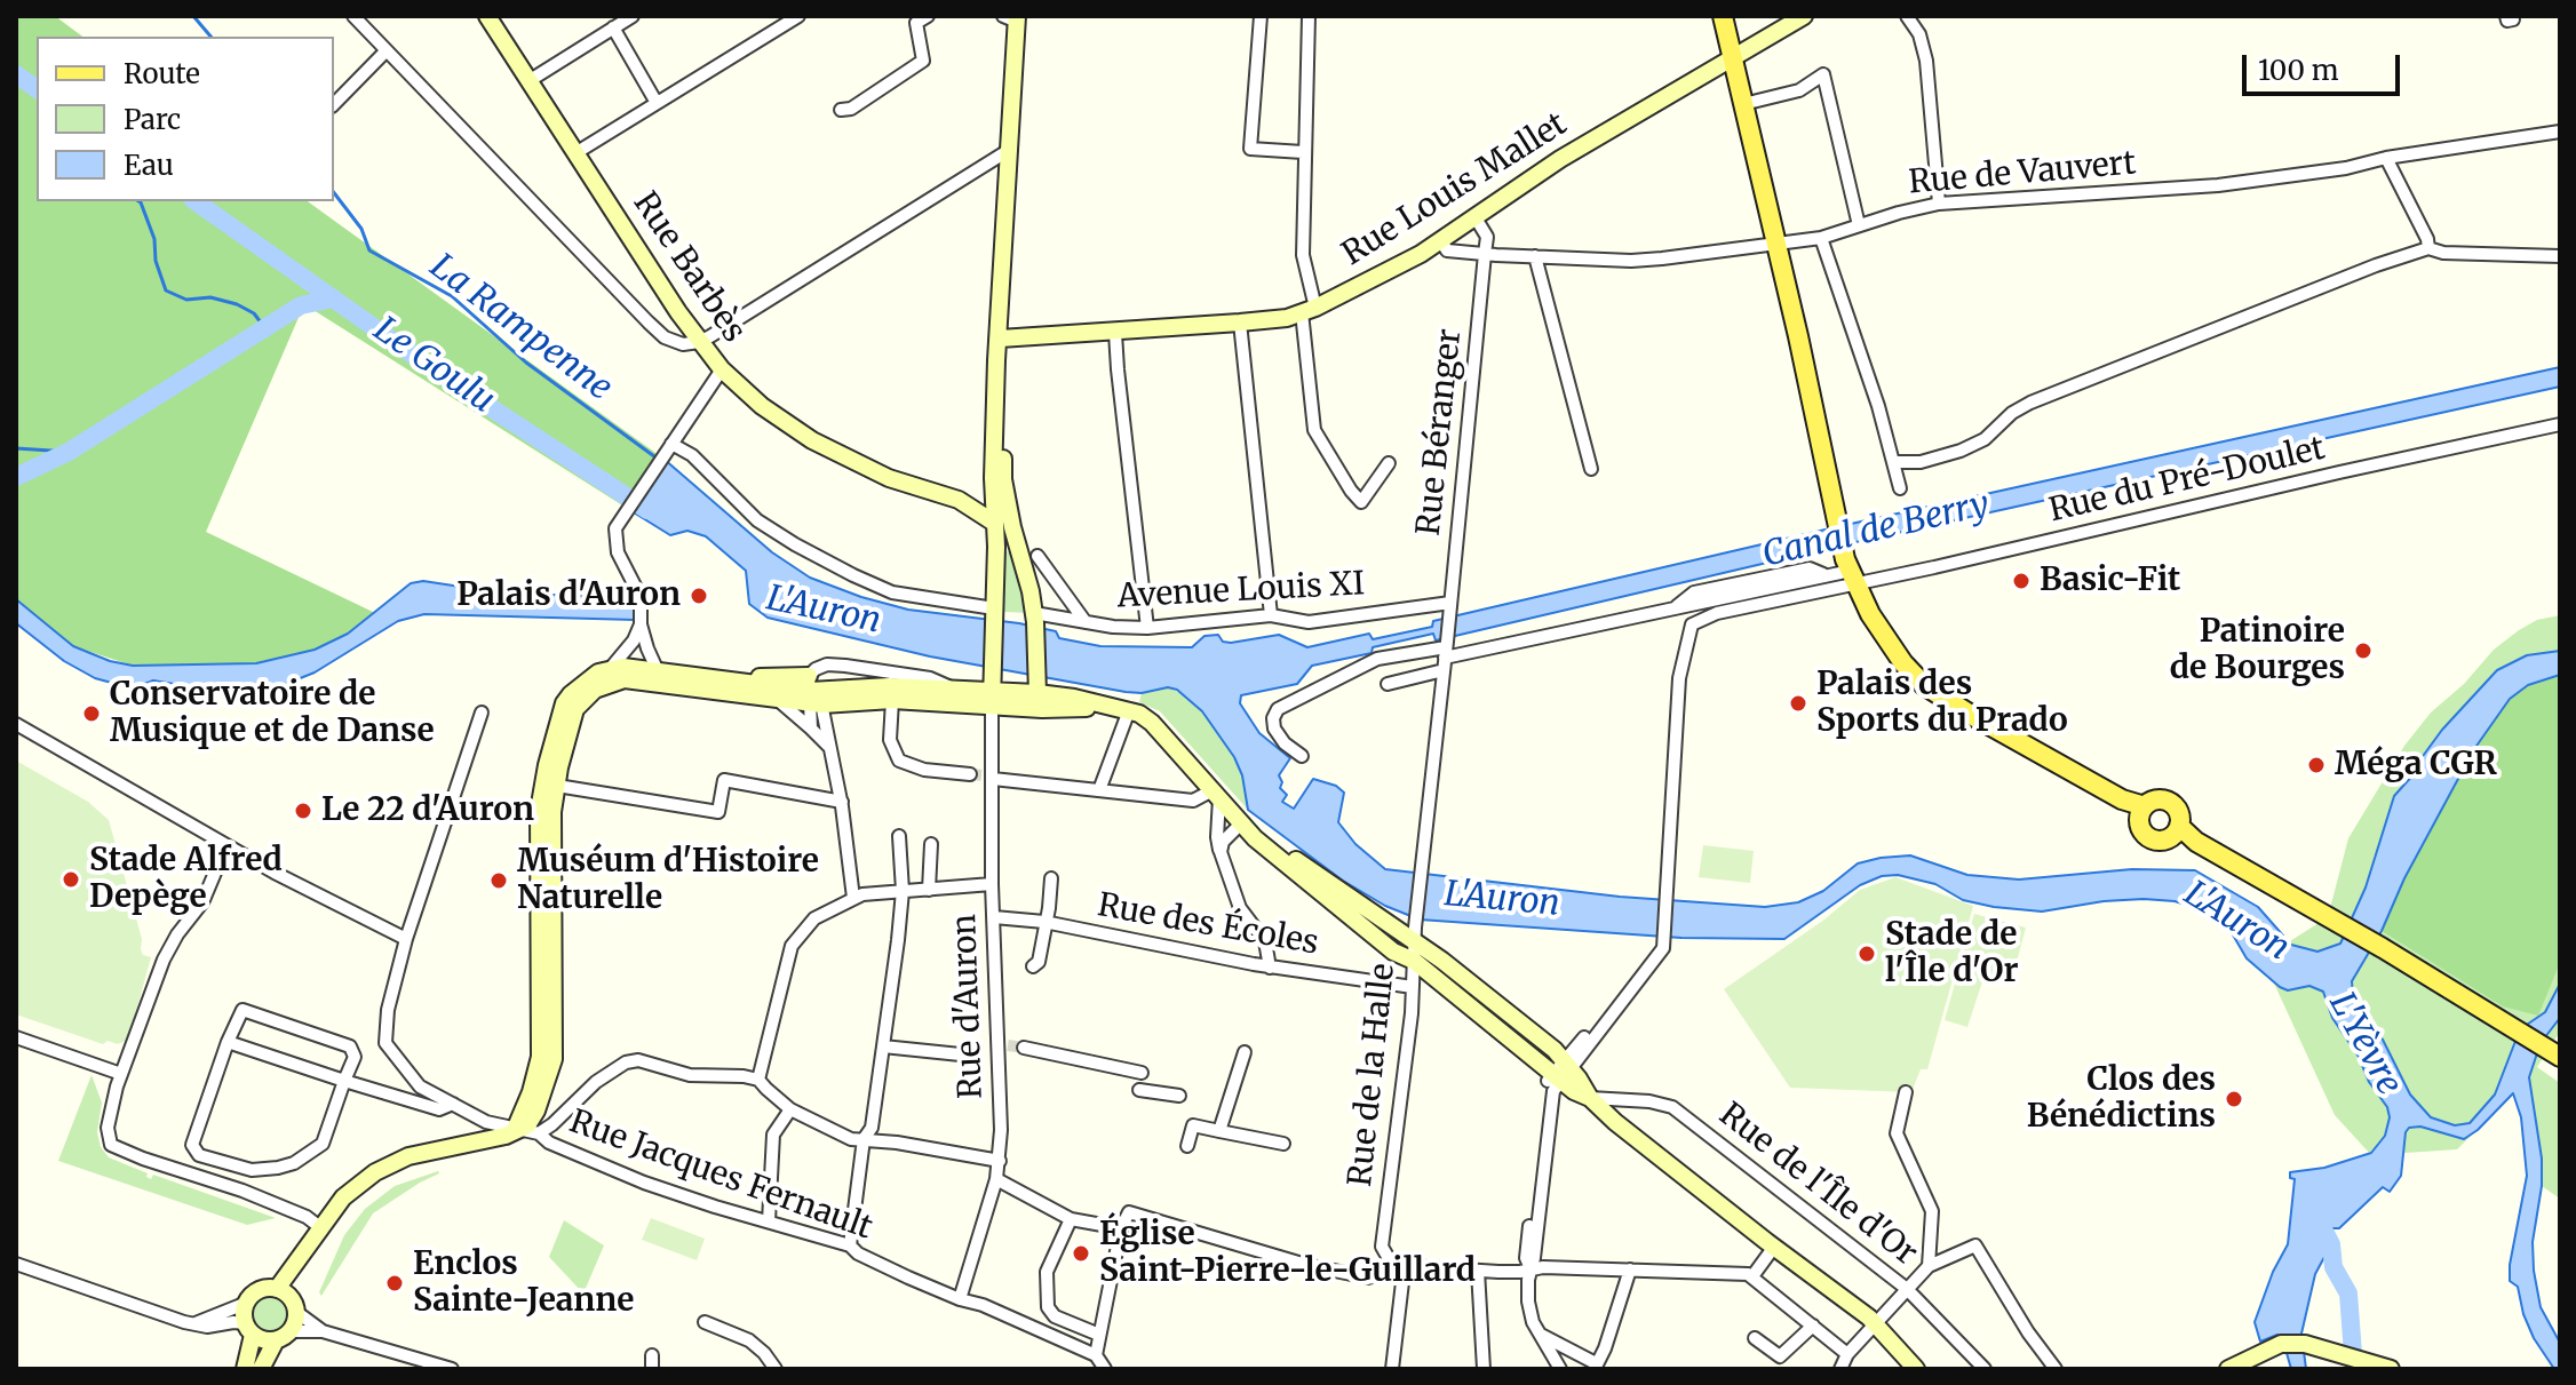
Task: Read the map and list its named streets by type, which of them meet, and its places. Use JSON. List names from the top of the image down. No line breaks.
{"streets":{"main road":["Rue Louis Mallet","Rue Barbès"],"street":["Rue de Vauvert","Rue Béranger","Rue du Pré-Doulet","Avenue Louis XI","Rue des Écoles","Rue d'Auron","Rue de la Halle","Rue Jacques Fernault","Rue de l'Île d'Or"]},"crossings":[["Rue de Vauvert","Rue Louis Mallet"],["Rue de Vauvert","Rue Béranger"],["Rue Louis Mallet","Rue Béranger"],["Rue Béranger","Rue du Pré-Doulet"],["Rue Béranger","Avenue Louis XI"],["Rue Béranger","Rue de la Halle"],["Rue des Écoles","Rue d'Auron"],["Rue des Écoles","Rue de la Halle"],["Rue d'Auron","Rue Jacques Fernault"]],"water":["La Rampenne","Le Goulu","Canal de Berry","L'Auron","L'Yèvre"],"places":["Basic-Fit","Palais d'Auron","Patinoire de Bourges","Palais des Sports du Prado","Conservatoire de Musique et de Danse","Méga CGR","Le 22 d'Auron","Stade Alfred Depège","Muséum d'Histoire Naturelle","Stade de l'Île d'Or","Clos des Bénédictins","Église Saint-Pierre-le-Guillard","Enclos Sainte-Jeanne"],"legend":["Route","Parc","Eau"],"scale_bar":"100 m"}
